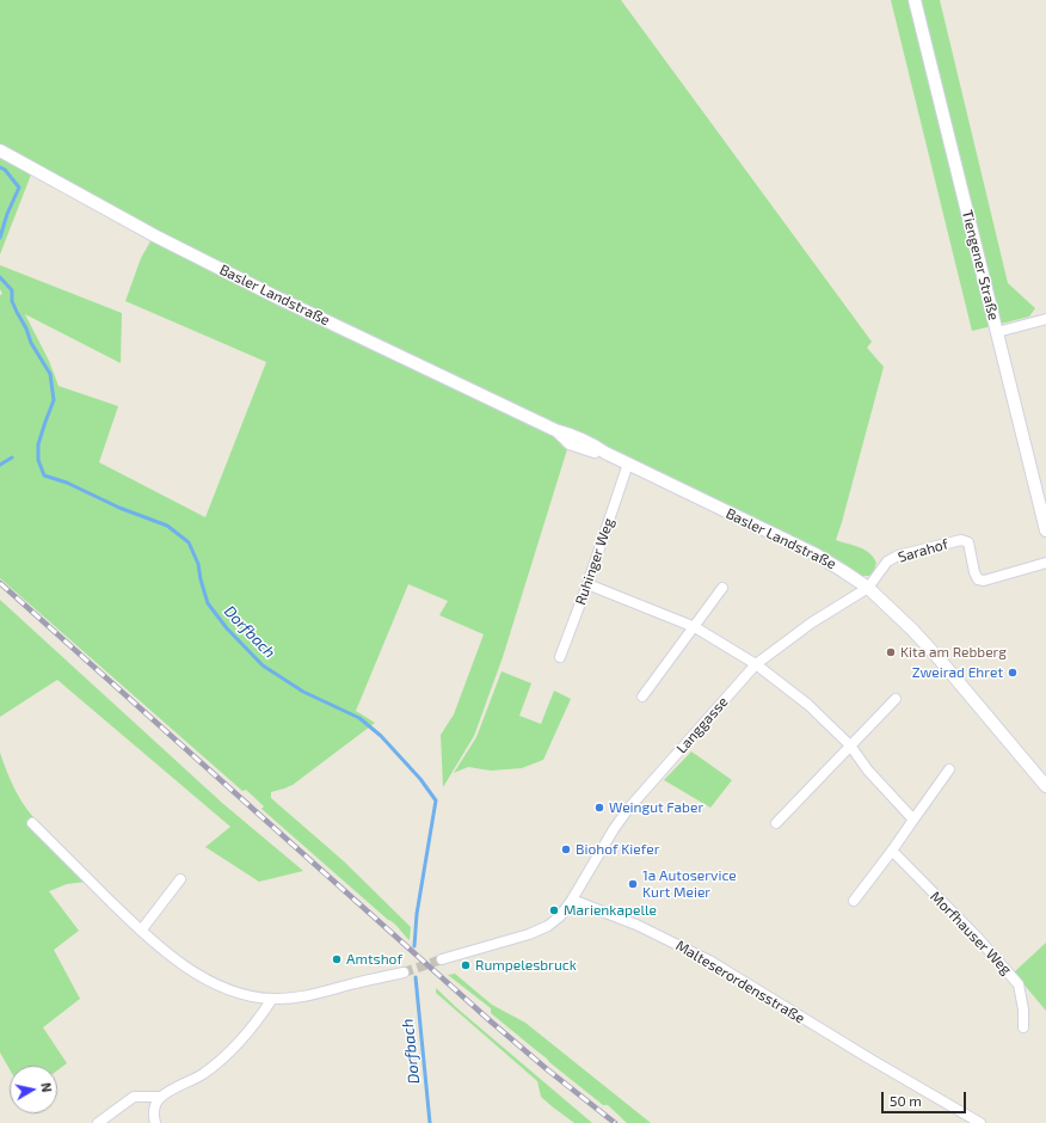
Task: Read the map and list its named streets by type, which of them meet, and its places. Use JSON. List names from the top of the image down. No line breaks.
{"streets":{"street":["Tiengener Straße","Basler Landstraße","Sarahof","Ruhinger Weg","Langgasse","Morfhauser Weg","Malteserordensstraße"]},"crossings":[["Basler Landstraße","Sarahof"],["Basler Landstraße","Ruhinger Weg"],["Basler Landstraße","Langgasse"],["Sarahof","Langgasse"],["Langgasse","Malteserordensstraße"]],"water":["Dorfbach"],"places":["Kita am Rebberg","Zweirad Ehret","Weingut Faber","Biohof Kiefer","1a Autoservice Kurt Meier","Marienkapelle","Amtshof","Rumpelesbruck"],"scale_bar":"50 m","north":"right"}
